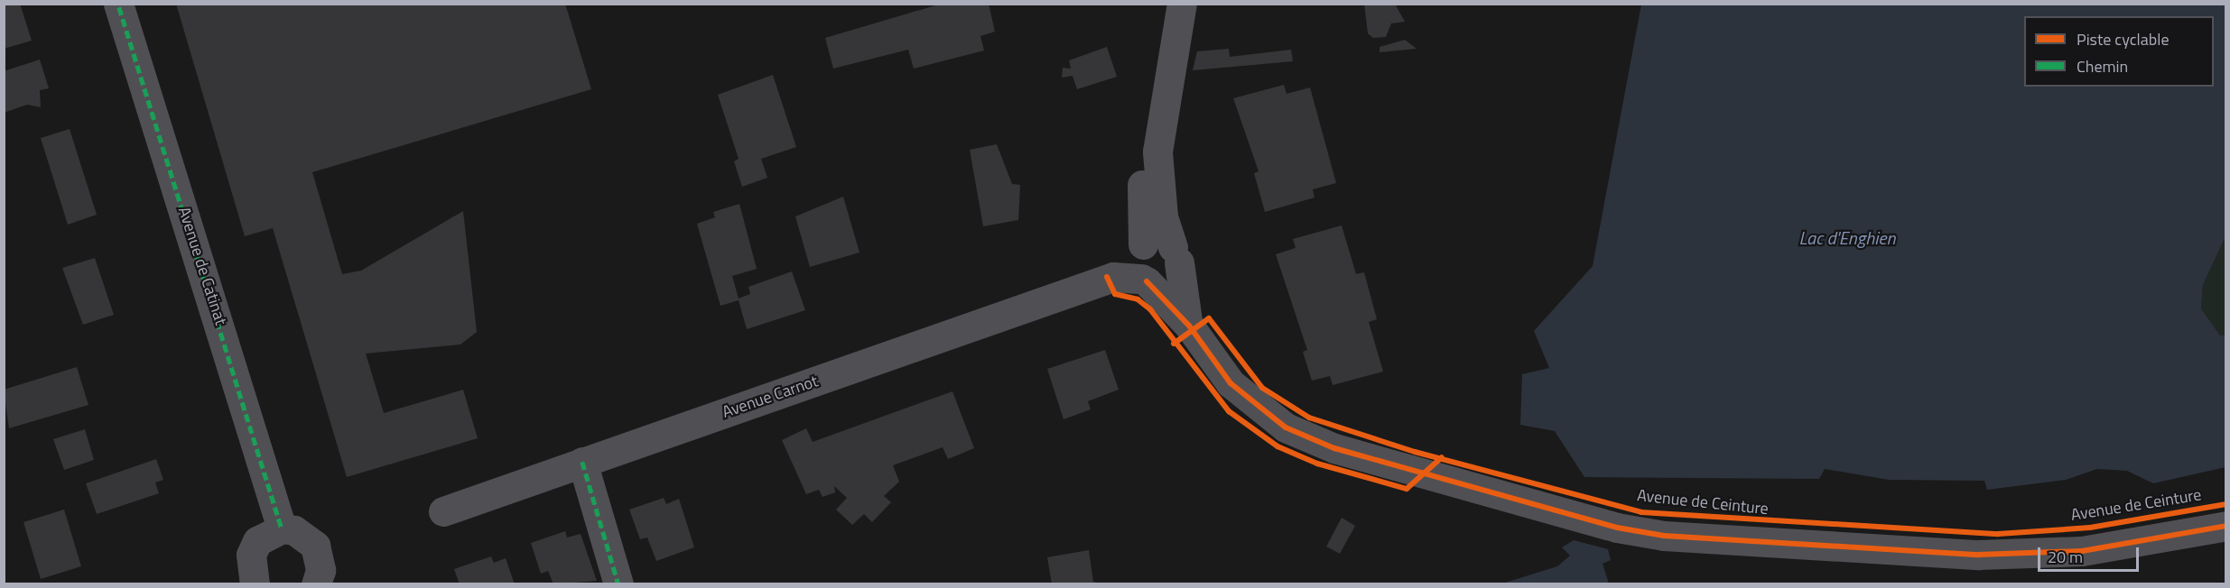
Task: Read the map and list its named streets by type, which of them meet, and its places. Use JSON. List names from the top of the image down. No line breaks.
{"streets":{"street":["Avenue de Catinat","Avenue Carnot","Avenue de Ceinture"]},"crossings":[["Avenue Carnot","Avenue de Ceinture"]],"water":["Lac d'Enghien"],"legend":["Piste cyclable","Chemin"],"scale_bar":"20 m"}
